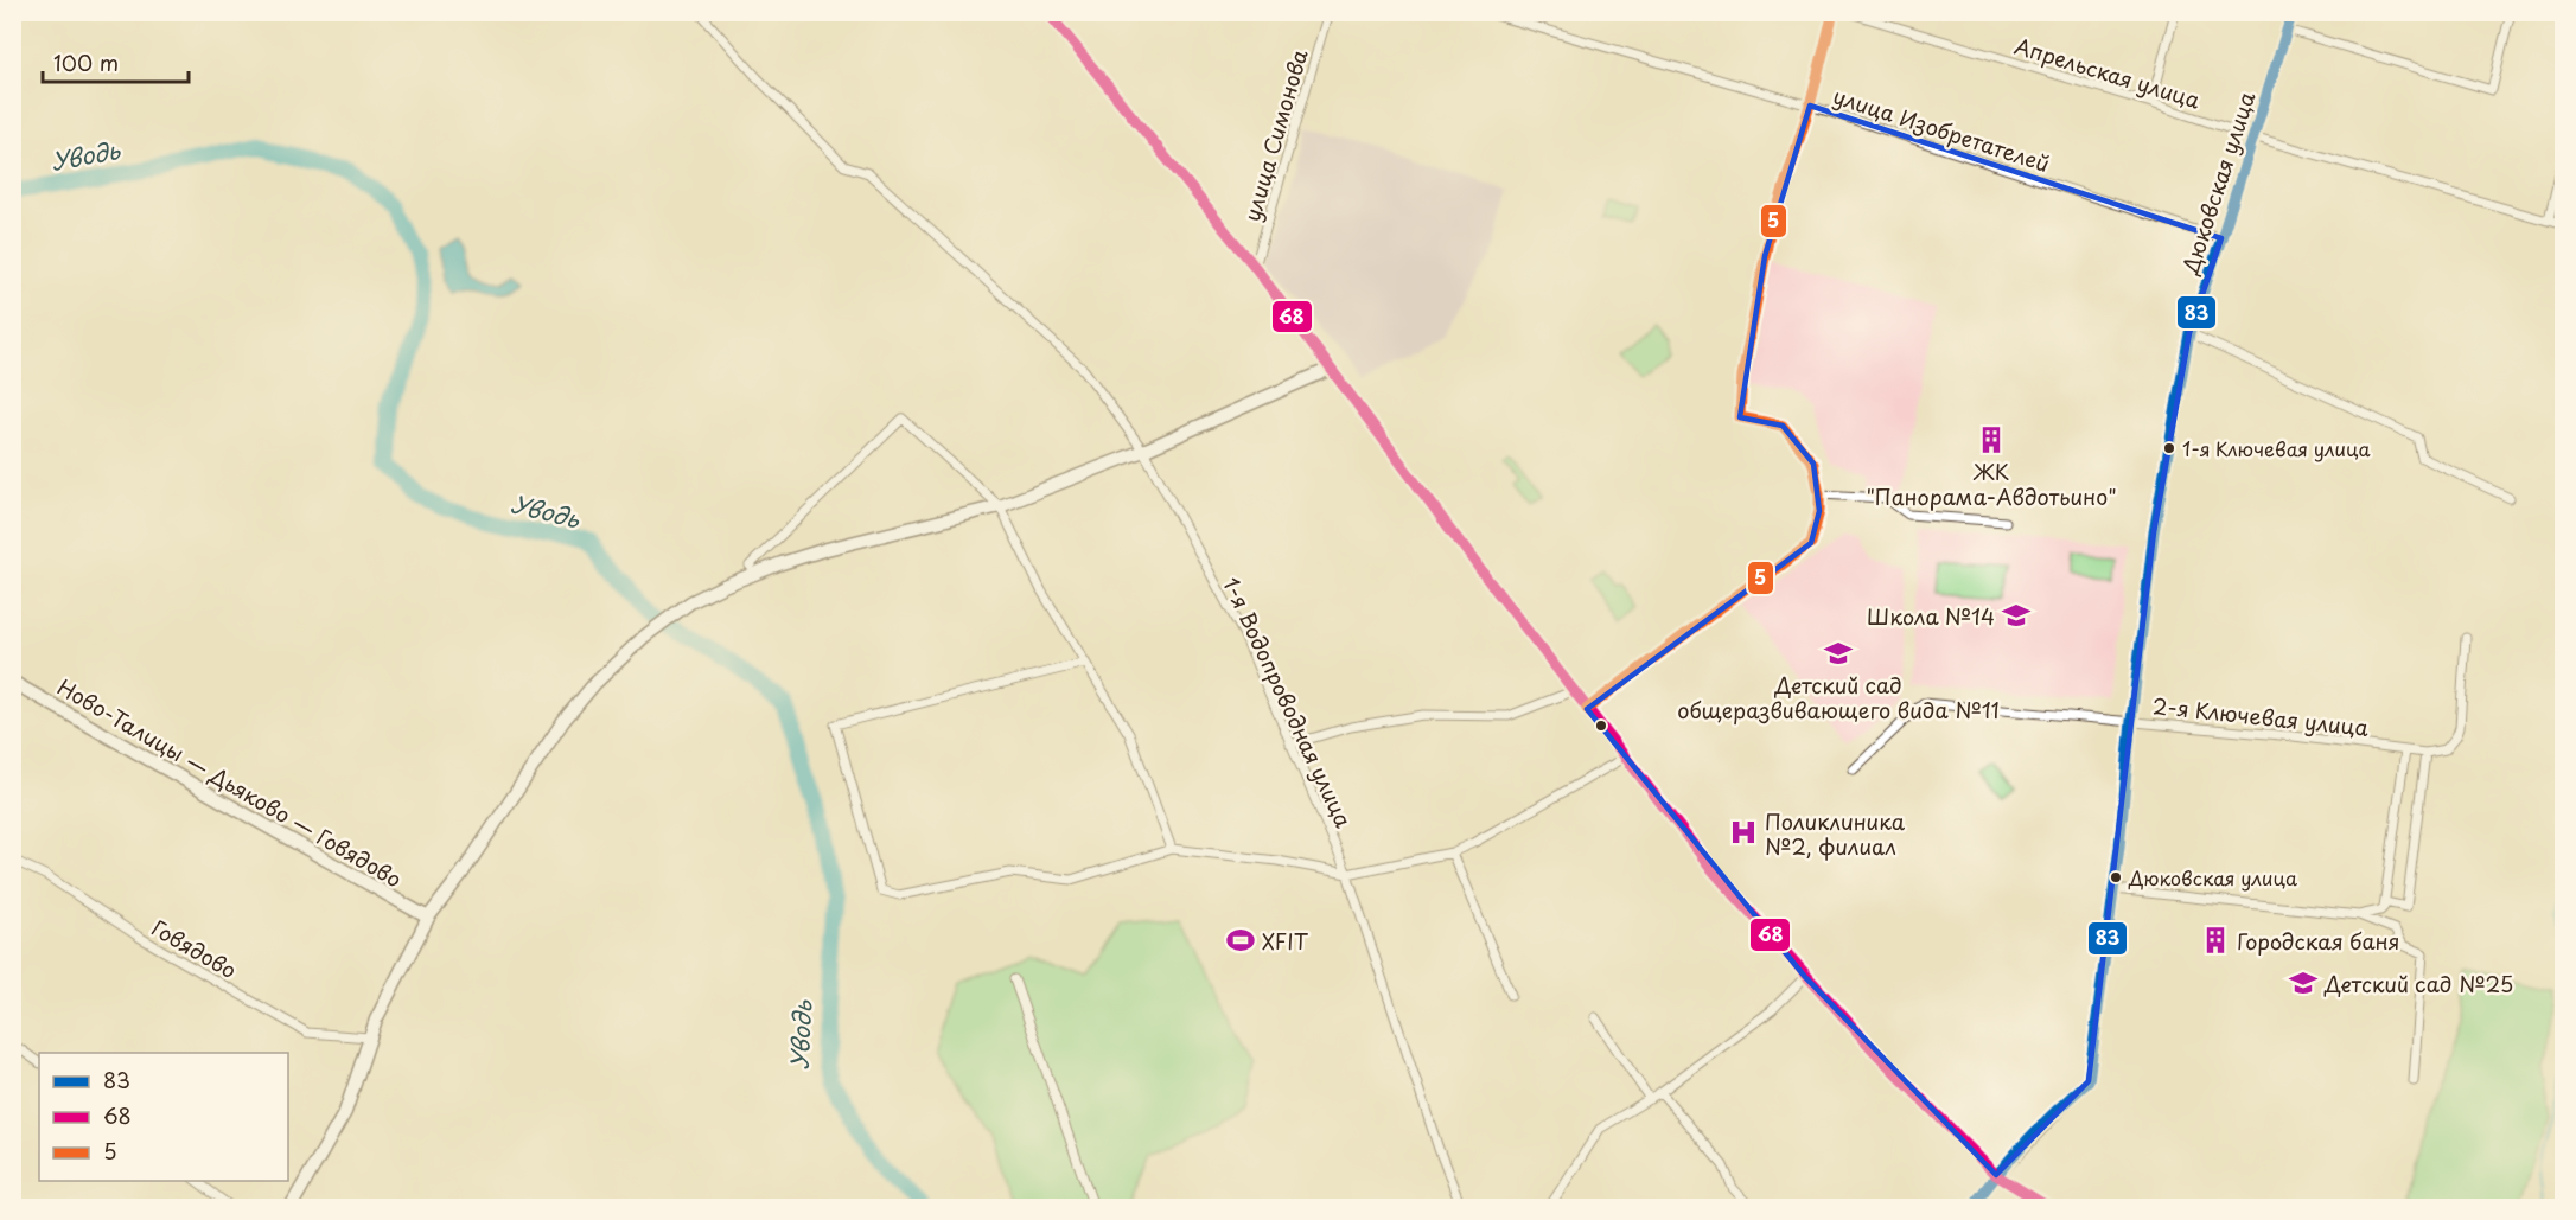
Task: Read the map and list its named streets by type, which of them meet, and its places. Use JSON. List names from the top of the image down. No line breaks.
{"streets":{"main road":["Дюковская улица","Ново-Талицы — Дьяково — Говядово"],"street":["Апрельская улица","улица Изобретателей","улица Симонова","1-я Водопроводная улица","2-я Ключевая улица","Говядово"]},"crossings":[["Апрельская улица","Дюковская улица"],["улица Изобретателей","Дюковская улица"],["Дюковская улица","2-я Ключевая улица"]],"water":["Уводь"],"places":{"building":["ЖК \"Панорама-Авдотьино\"","Городская баня"],"other":["1-я Ключевая улица","Дюковская улица"],"school or university":["Школа №14","Детский сад общеразвивающего вида №11","Детский сад №25"],"hospital":["Поликлиника №2, филиал"],"sports":["XFIT"]},"lines":["transit line 83","transit line 68","transit line 5"],"legend":["83","68","5"],"scale_bar":"100 m"}
